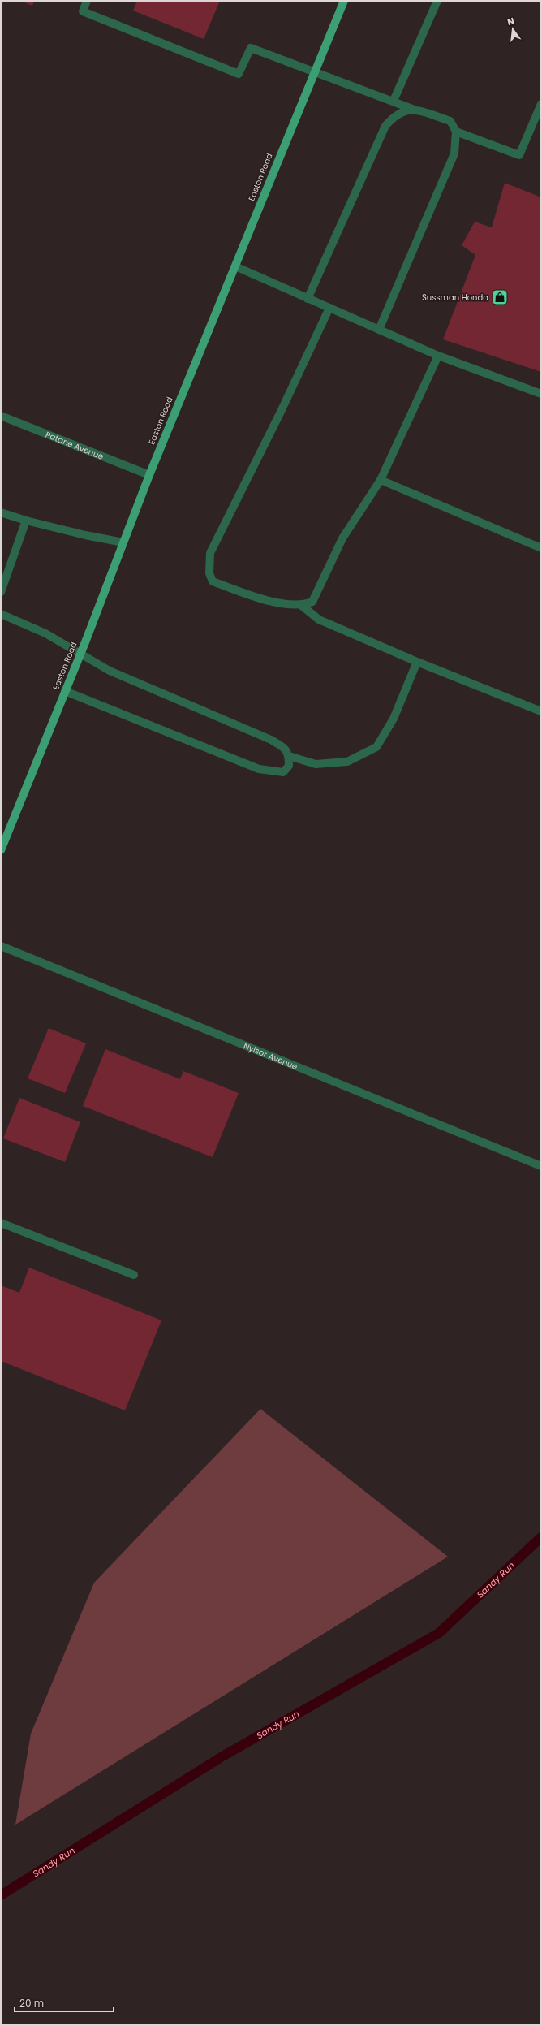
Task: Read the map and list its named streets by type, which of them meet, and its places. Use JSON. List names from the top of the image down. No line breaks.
{"streets":{"main road":["Easton Road"],"street":["Patane Avenue","Nylsor Avenue"]},"crossings":[["Easton Road","Patane Avenue"]],"water":["Sandy Run"],"places":{"shop":["Sussman Honda"]},"scale_bar":"20 m","north":"top"}
